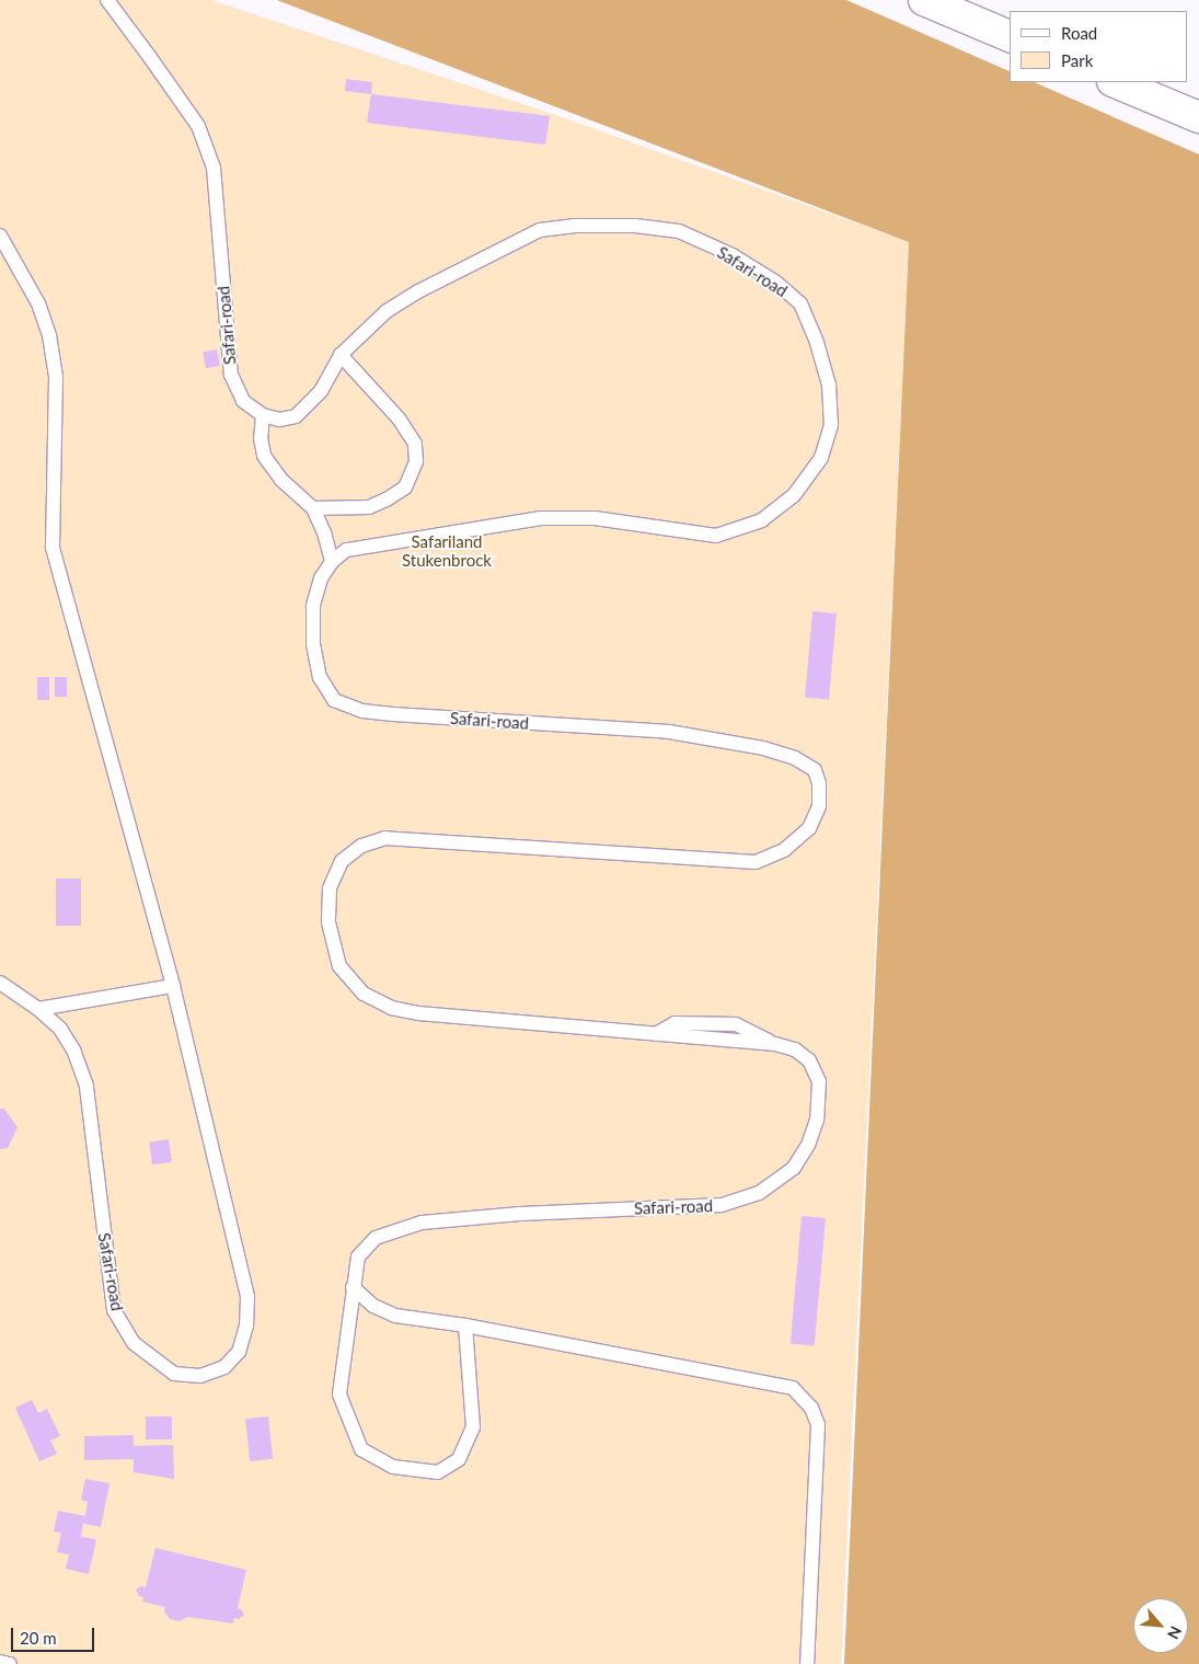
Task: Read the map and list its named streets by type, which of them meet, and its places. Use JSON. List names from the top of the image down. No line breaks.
{"streets":{"lane":["Safari-road"]},"parks":["Safariland Stukenbrock"],"legend":["Road","Park"],"scale_bar":"20 m","north":"bottom right"}
